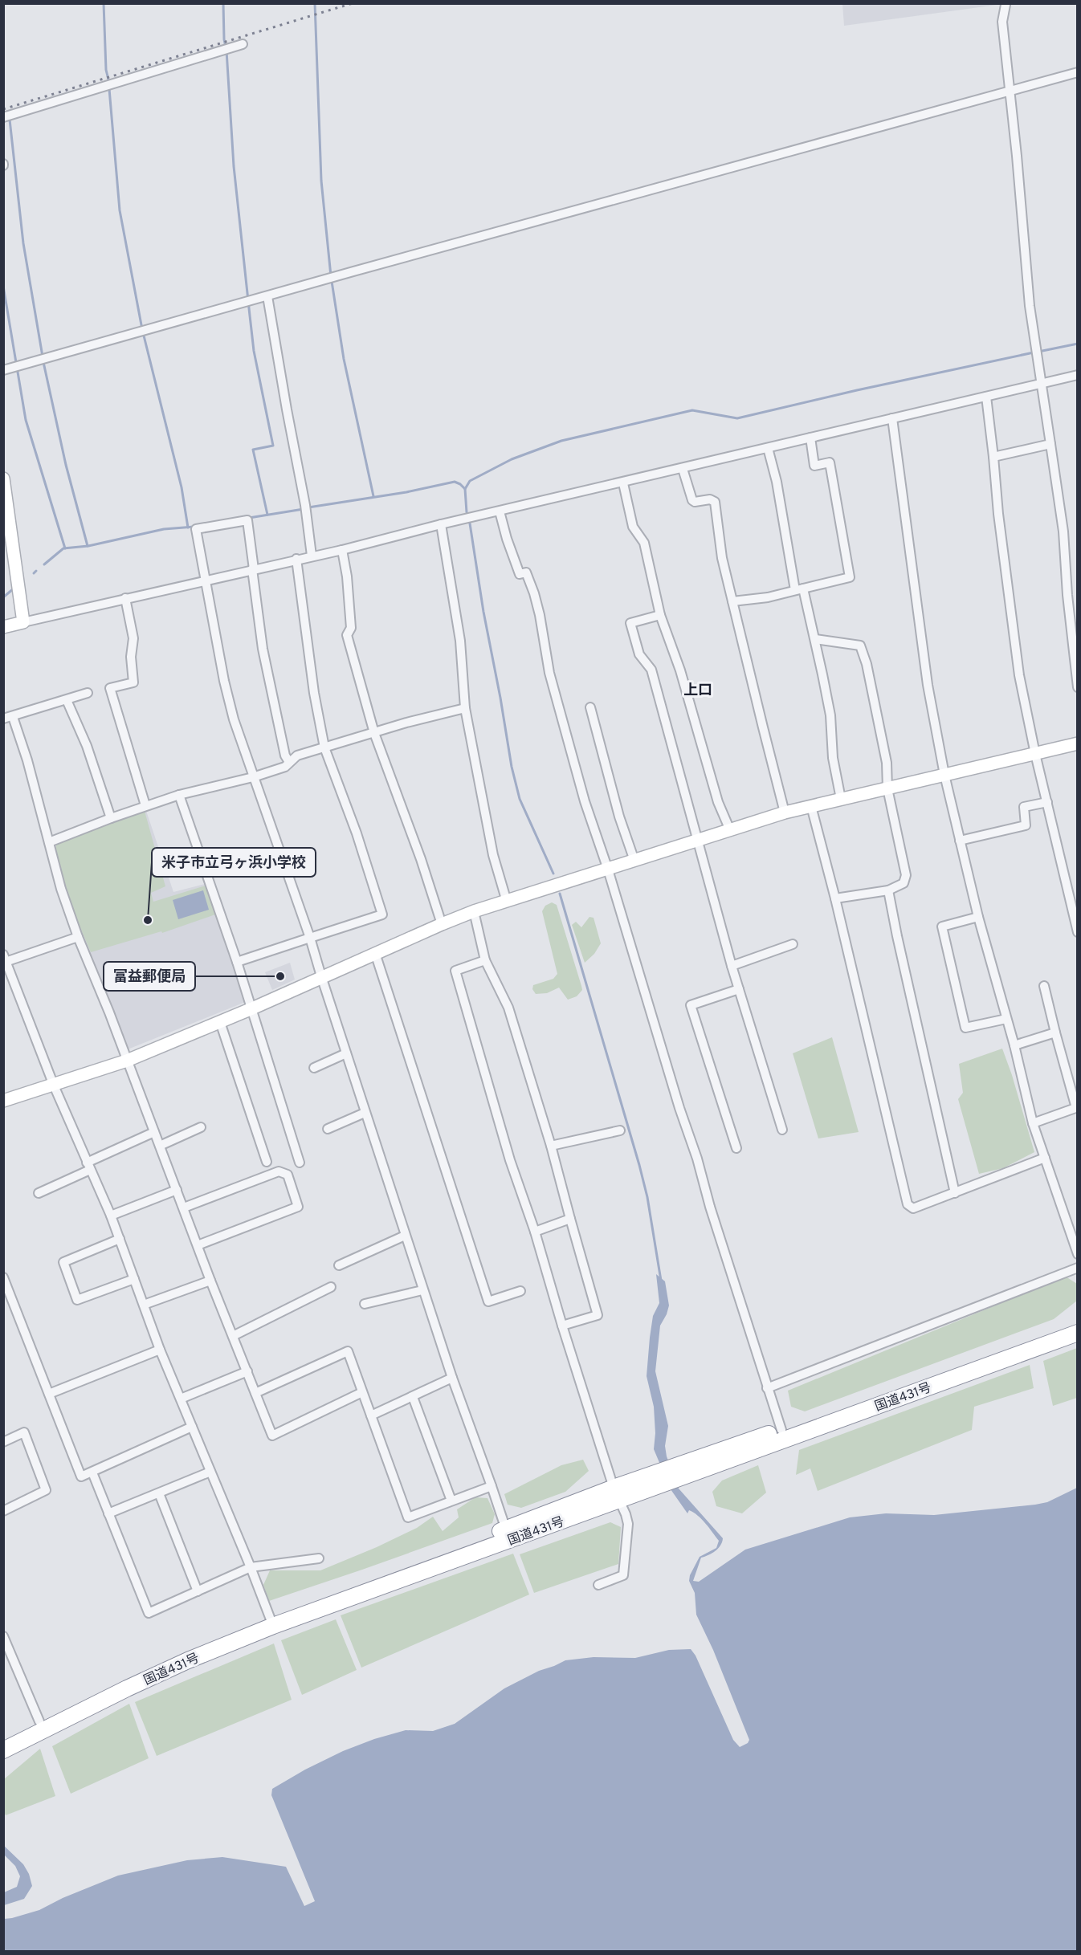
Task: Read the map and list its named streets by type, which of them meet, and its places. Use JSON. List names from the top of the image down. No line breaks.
{"streets":{"highway":["国道431号"]},"districts":["上口"],"places":["米子市立弓ヶ浜小学校","富益郵便局"]}
